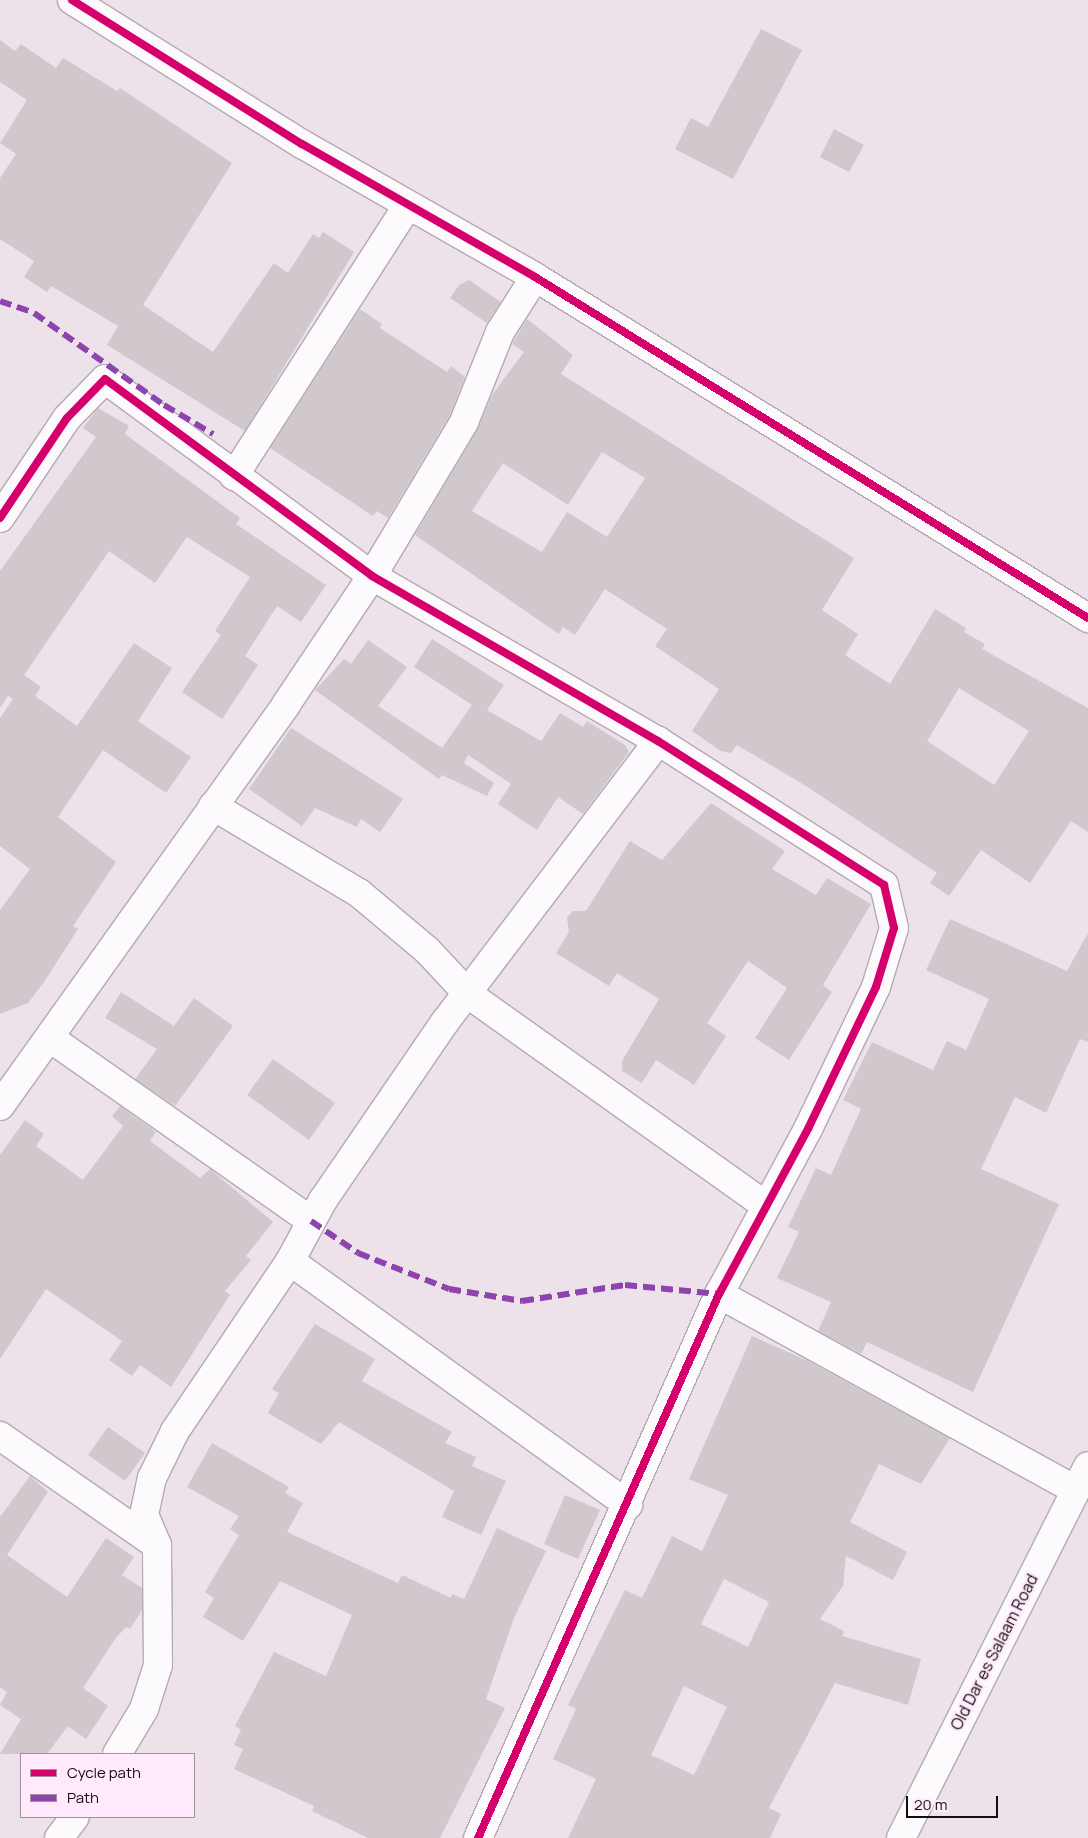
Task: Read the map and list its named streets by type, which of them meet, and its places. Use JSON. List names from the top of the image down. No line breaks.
{"streets":{"street":["Old Dar es Salaam Road"]},"legend":["Cycle path","Path"],"scale_bar":"20 m"}
